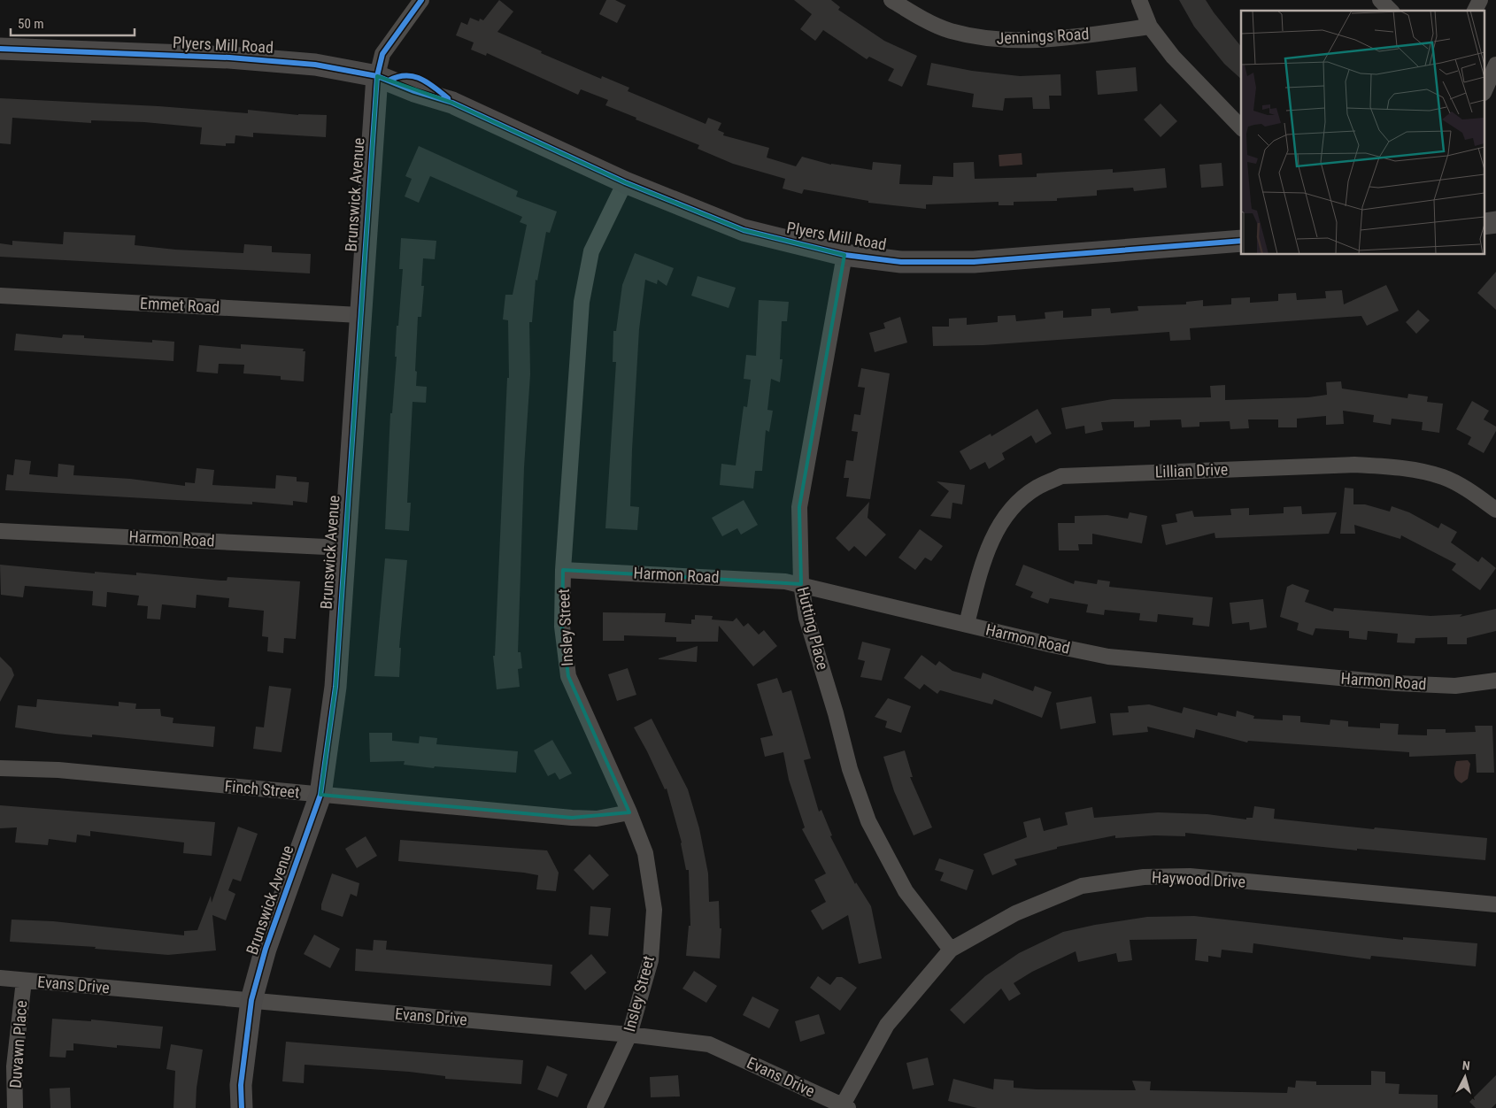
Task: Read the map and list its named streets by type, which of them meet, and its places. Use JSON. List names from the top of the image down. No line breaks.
{"streets":{"street":["Jennings Road","Plyers Mill Road","Brunswick Avenue","Emmet Road","Lillian Drive","Harmon Road","Insley Street","Hutting Place","Finch Street","Haywood Drive","Evans Drive","Duvawn Place"]},"crossings":[["Plyers Mill Road","Brunswick Avenue"],["Plyers Mill Road","Insley Street"],["Plyers Mill Road","Hutting Place"],["Brunswick Avenue","Emmet Road"],["Brunswick Avenue","Harmon Road"],["Brunswick Avenue","Finch Street"],["Brunswick Avenue","Evans Drive"],["Lillian Drive","Harmon Road"],["Harmon Road","Insley Street"],["Harmon Road","Hutting Place"],["Insley Street","Finch Street"],["Insley Street","Evans Drive"],["Hutting Place","Haywood Drive"],["Haywood Drive","Evans Drive"],["Evans Drive","Duvawn Place"]],"scale_bar":"50 m","north":"top"}
